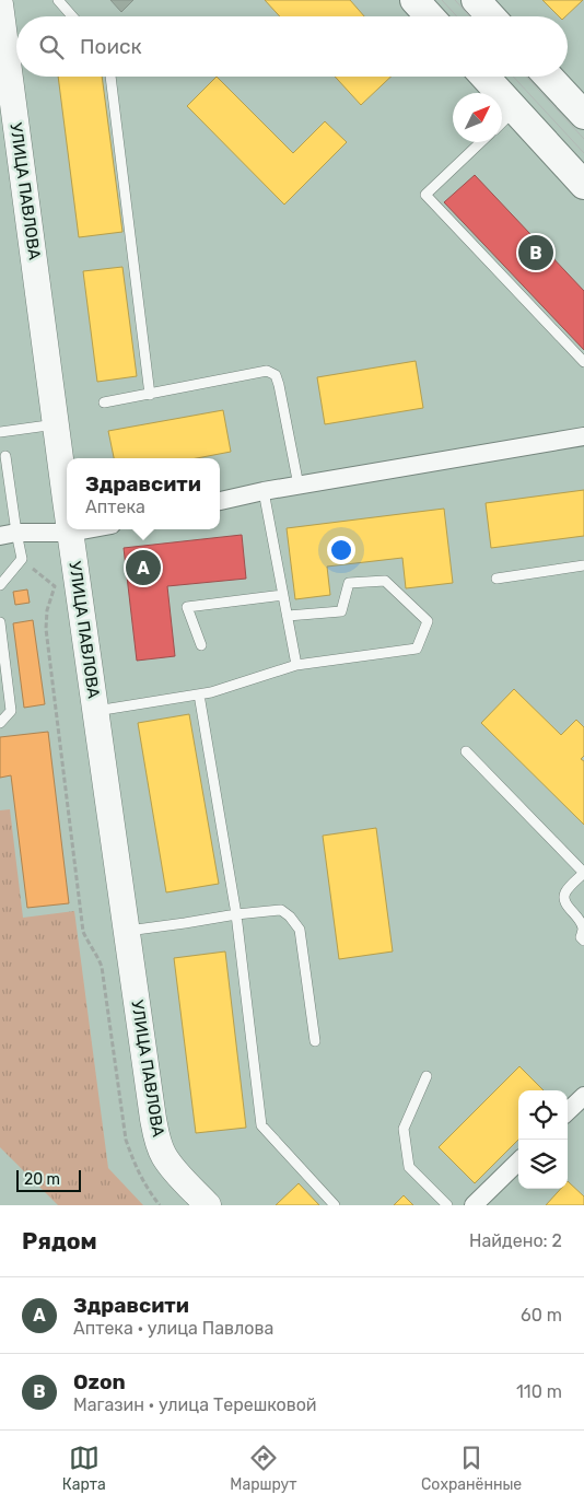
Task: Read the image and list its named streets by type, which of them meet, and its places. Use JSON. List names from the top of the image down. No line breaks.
{"streets":{"street":["УЛИЦА ПАВЛОВА"]},"scale_bar":"20 m","north":"top right","page":{"search":"Поиск","pins":["B","A"],"popup":["Здравсити","Аптека"],"scale":"20 m","heading":["Рядом","Найдено: 2"],"list":[{"mark":"A","name":"Здравсити","note":"Аптека · улица Павлова","value":"60 m"},{"mark":"B","name":"Ozon","note":"Магазин · улица Терешковой","value":"110 m"}],"nav":["Карта","Маршрут","Сохранённые"]}}
